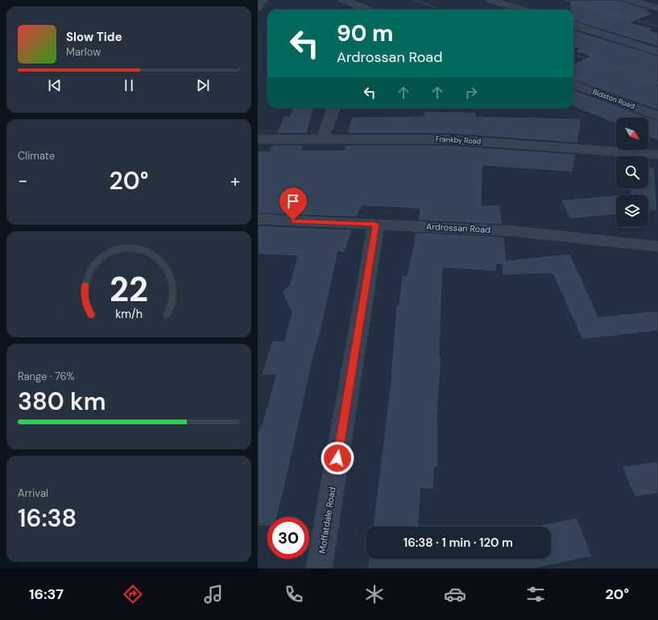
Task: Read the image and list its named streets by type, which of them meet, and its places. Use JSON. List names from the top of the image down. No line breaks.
{"streets":{"street":["Bidston Road","Frankby Road","Ardrossan Road","Moffatdale Road"]},"crossings":[["Ardrossan Road","Moffatdale Road"]],"north":"bottom right","page":{"turn":["90 m","Ardrossan Road"],"song":["Slow Tide","Marlow"],"tile":["Climate",["Range · 76%","380 km"],["Arrival","16:38"]],"heat":["−","20°","+"],"limit":"30","trip":"16:38 · 1 min · 120 m","tabs":["16:37","20°"],"gauge":["22","km/h"]}}
